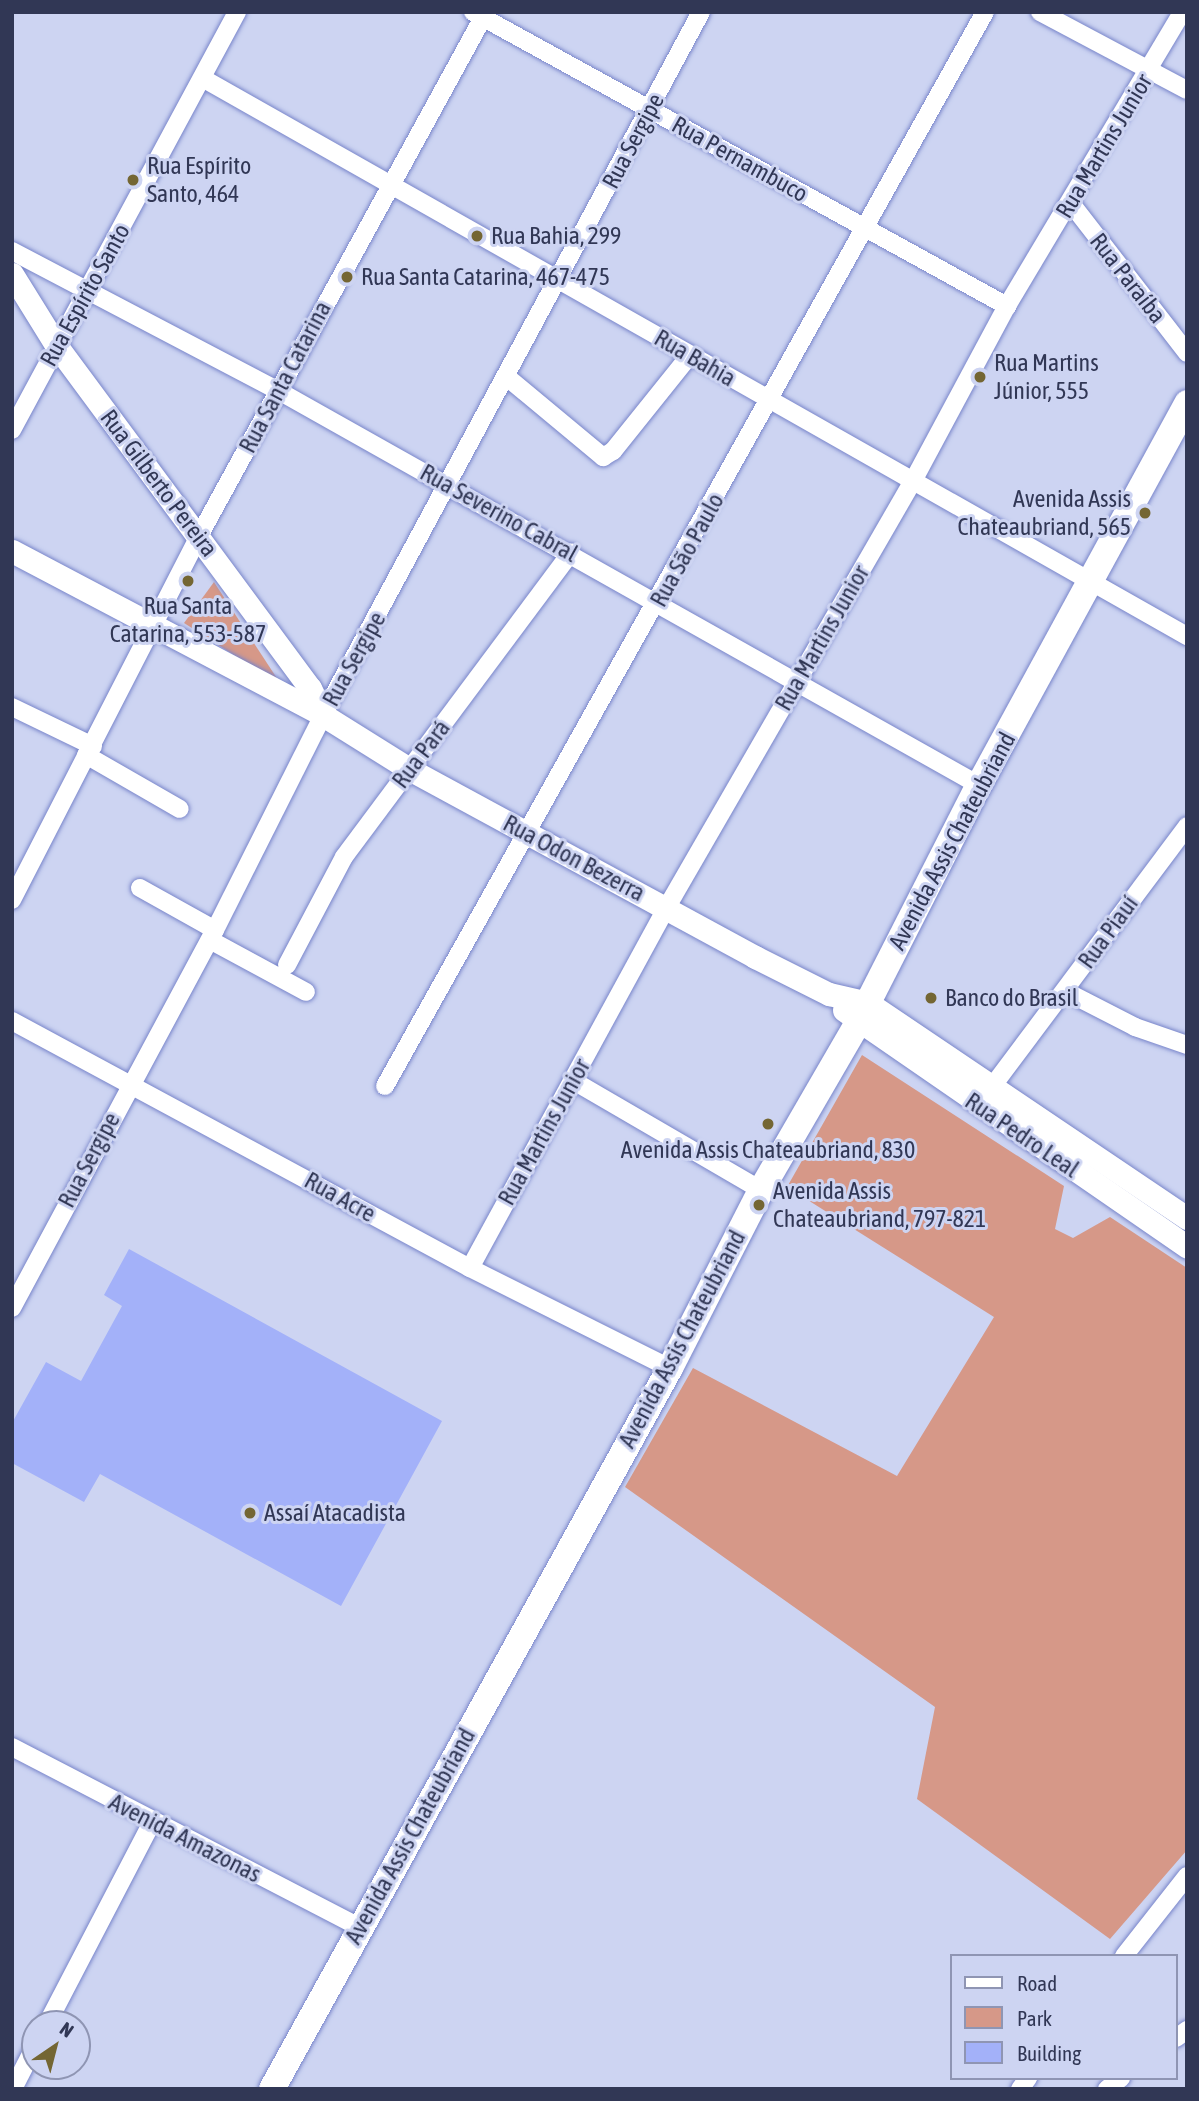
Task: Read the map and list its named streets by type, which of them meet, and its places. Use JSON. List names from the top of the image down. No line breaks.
{"streets":{"main road":["Rua Gilberto Pereira","Avenida Assis Chateubriand","Rua Odon Bezerra","Rua Pedro Leal"],"street":["Rua Sergipe","Rua Martins Junior","Rua Pernambuco","Rua Paraíba","Rua Espírito Santo","Rua Bahia","Rua Santa Catarina","Rua Severino Cabral","Rua São Paulo","Rua Pará","Rua Piauí","Rua Acre","Avenida Amazonas"]},"crossings":[["Rua Sergipe","Rua Pernambuco"],["Rua Sergipe","Rua Bahia"],["Rua Sergipe","Rua Gilberto Pereira"],["Rua Sergipe","Rua Severino Cabral"],["Rua Sergipe","Rua Odon Bezerra"],["Rua Sergipe","Rua Acre"],["Rua Martins Junior","Rua Pernambuco"],["Rua Martins Junior","Rua Paraíba"],["Rua Martins Junior","Rua Bahia"],["Rua Martins Junior","Rua Severino Cabral"],["Rua Martins Junior","Rua Odon Bezerra"],["Rua Martins Junior","Rua Acre"],["Rua Pernambuco","Rua Santa Catarina"],["Rua Pernambuco","Rua São Paulo"],["Rua Espírito Santo","Rua Bahia"],["Rua Espírito Santo","Rua Gilberto Pereira"],["Rua Espírito Santo","Rua Severino Cabral"],["Rua Bahia","Rua Santa Catarina"],["Rua Bahia","Rua São Paulo"],["Rua Bahia","Avenida Assis Chateubriand"],["Rua Santa Catarina","Rua Gilberto Pereira"],["Rua Santa Catarina","Rua Severino Cabral"],["Rua Santa Catarina","Rua Odon Bezerra"],["Rua Gilberto Pereira","Rua Odon Bezerra"],["Rua Severino Cabral","Rua São Paulo"],["Rua Severino Cabral","Rua Pará"],["Rua Severino Cabral","Avenida Assis Chateubriand"],["Rua São Paulo","Rua Odon Bezerra"],["Rua Pará","Rua Odon Bezerra"],["Avenida Assis Chateubriand","Rua Odon Bezerra"],["Avenida Assis Chateubriand","Rua Pedro Leal"],["Avenida Assis Chateubriand","Rua Acre"],["Avenida Assis Chateubriand","Avenida Amazonas"],["Rua Odon Bezerra","Rua Pedro Leal"],["Rua Piauí","Rua Pedro Leal"]],"places":["Rua Espírito Santo, 464","Rua Bahia, 299","Rua Santa Catarina, 467-475","Rua Martins Júnior, 555","Avenida Assis Chateaubriand, 565","Rua Santa Catarina, 553-587","Banco do Brasil","Avenida Assis Chateaubriand, 830","Avenida Assis Chateaubriand, 797-821","Assaí Atacadista"],"legend":["Road","Park","Building"],"north":"top right"}
